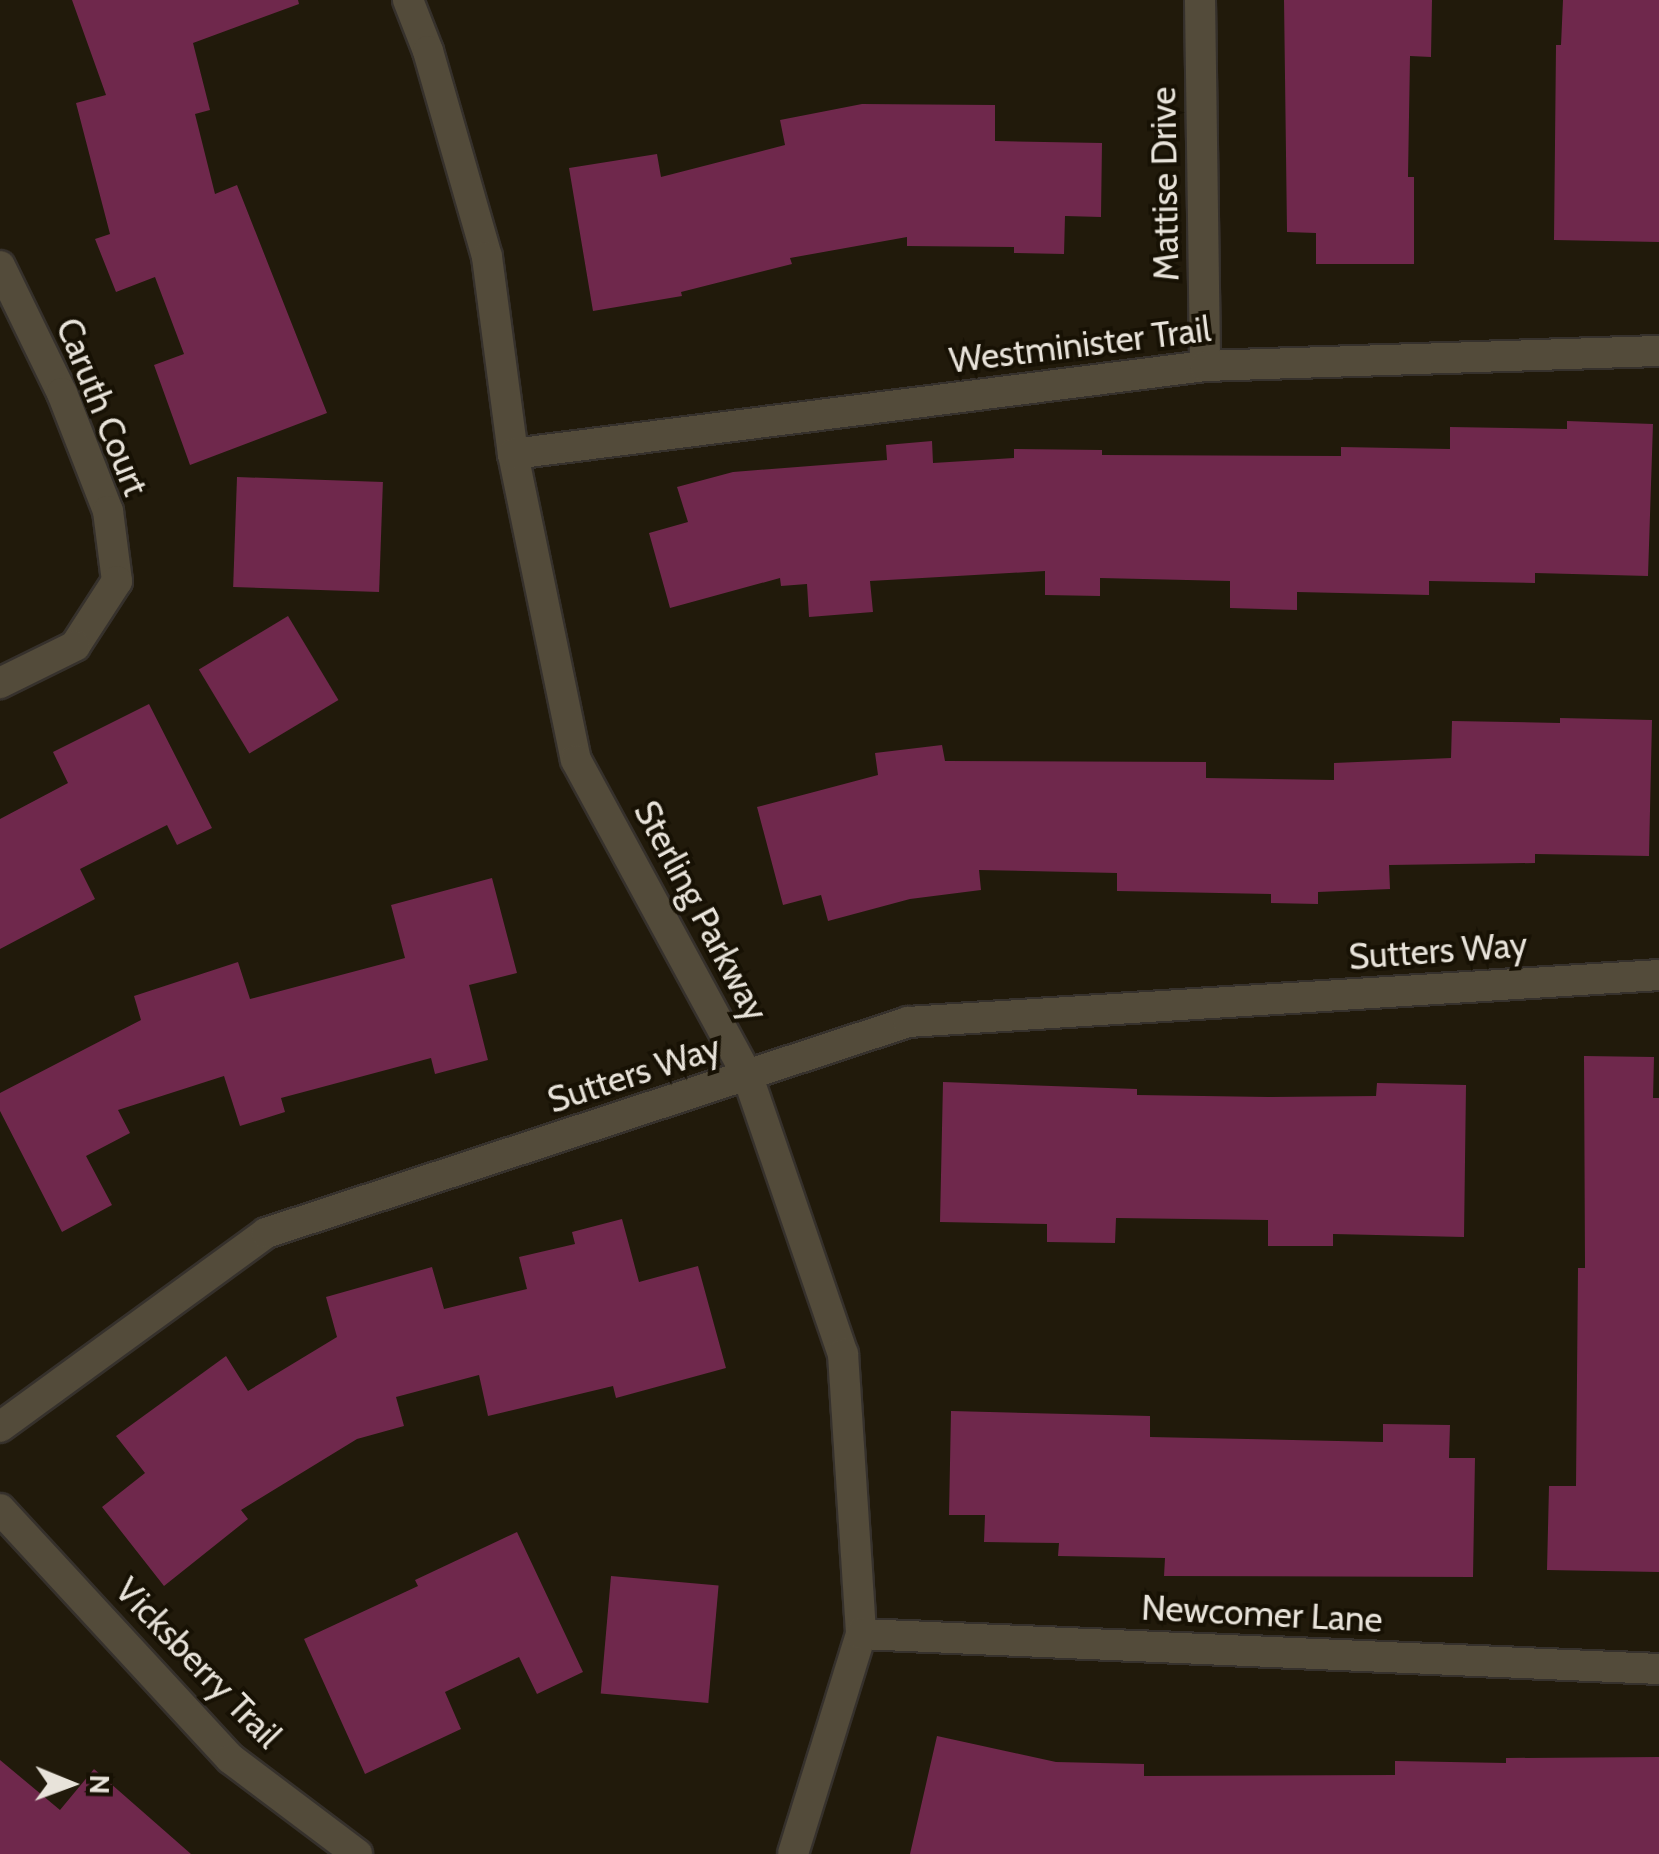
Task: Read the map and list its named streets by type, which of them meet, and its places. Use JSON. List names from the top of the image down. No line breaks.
{"streets":{"street":["Mattise Drive","Westminister Trail","Caruth Court","Sterling Parkway","Sutters Way","Newcomer Lane","Vicksberry Trail"]},"crossings":[["Mattise Drive","Westminister Trail"],["Westminister Trail","Sterling Parkway"],["Sterling Parkway","Sutters Way"],["Sterling Parkway","Newcomer Lane"]],"north":"right"}
